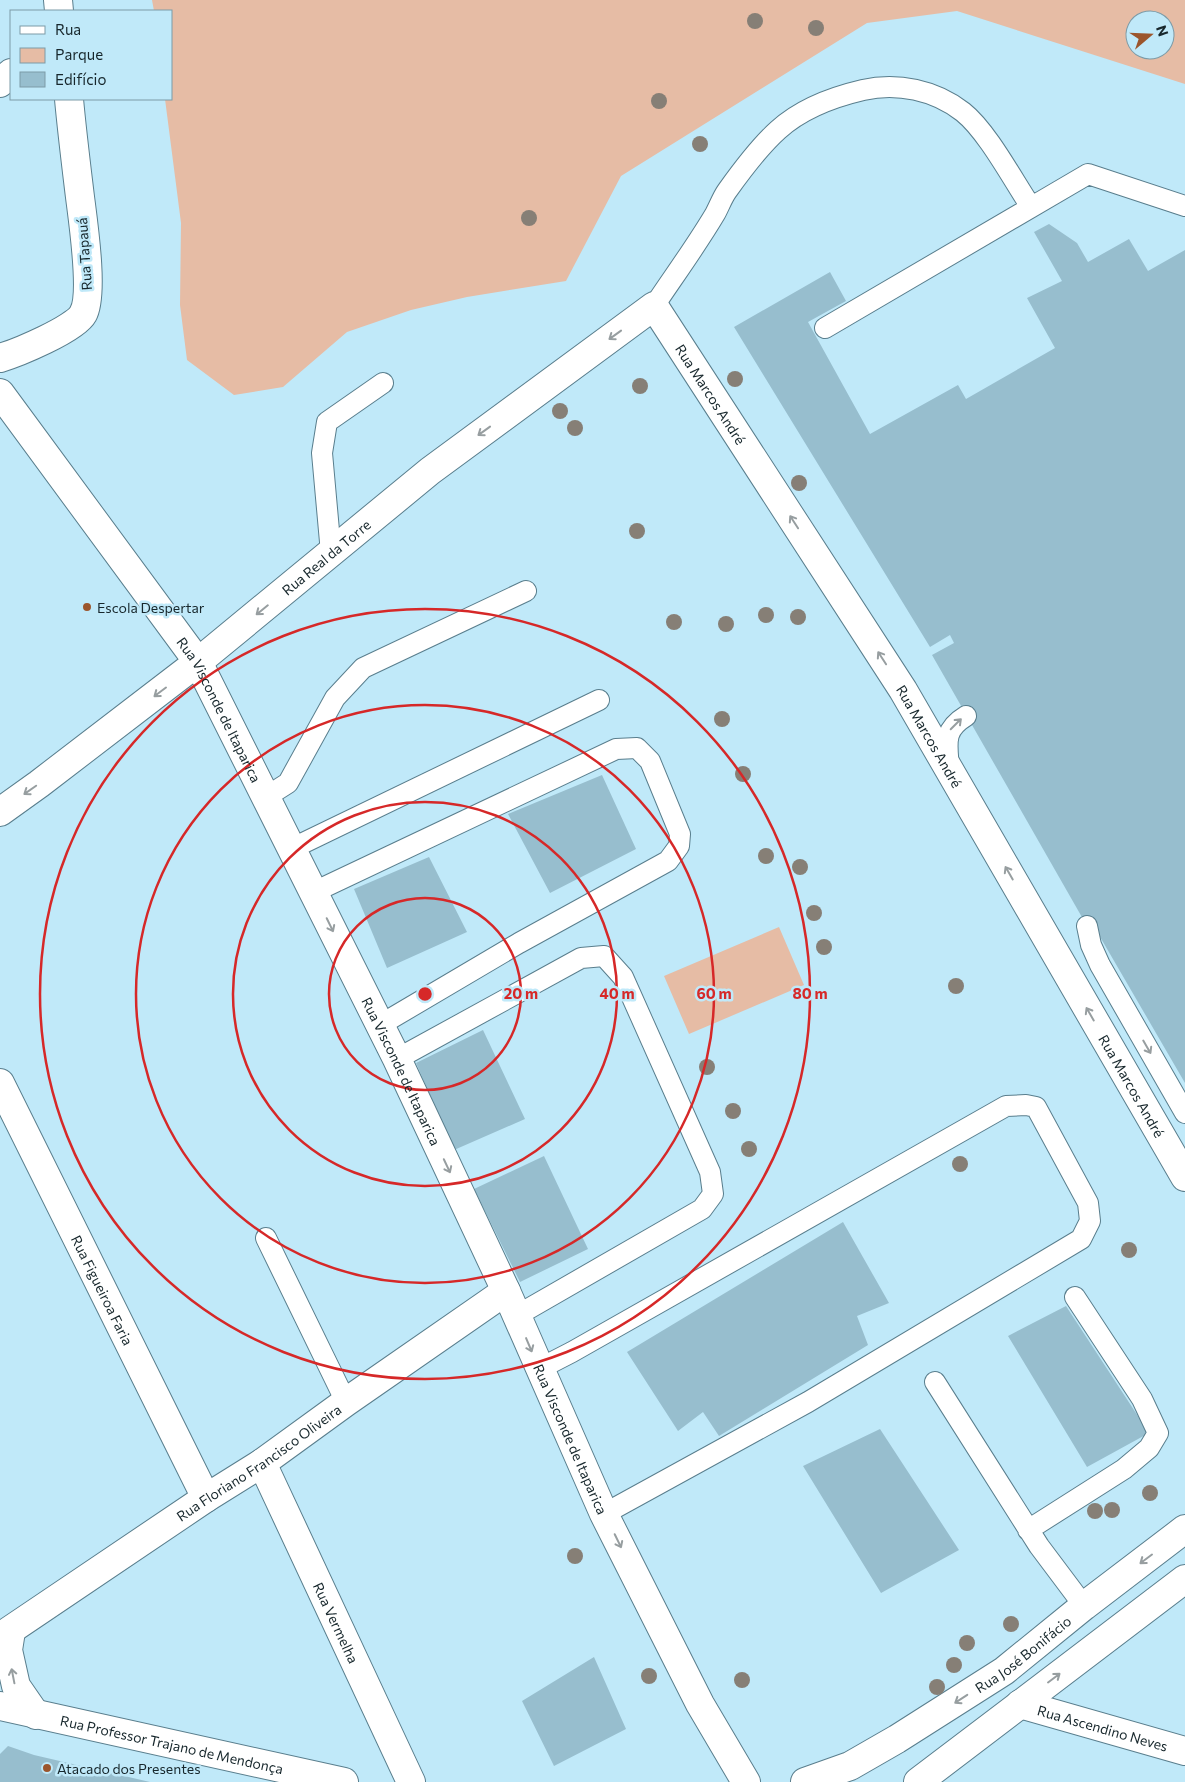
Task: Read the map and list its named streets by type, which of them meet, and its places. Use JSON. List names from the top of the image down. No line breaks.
{"streets":{"street":["Rua Tapauá","Rua Marcos André","Rua Real da Torre","Rua Visconde de Itaparica","Rua Figueiroa Faria","Rua Floriano Francisco Oliveira","Rua Vermelha","Rua José Bonifácio","Rua Ascendino Neves","Rua Professor Trajano de Mendonça"]},"crossings":[["Rua Marcos André","Rua Real da Torre"],["Rua Real da Torre","Rua Visconde de Itaparica"],["Rua Visconde de Itaparica","Rua Floriano Francisco Oliveira"],["Rua Figueiroa Faria","Rua Floriano Francisco Oliveira"],["Rua Floriano Francisco Oliveira","Rua Vermelha"],["Rua Floriano Francisco Oliveira","Rua Professor Trajano de Mendonça"]],"one_way":["Rua Marcos André","Rua Real da Torre","Rua Visconde de Itaparica"],"places":["Escola Despertar","Atacado dos Presentes"],"legend":["Rua","Parque","Edifício"],"north":"right","rings":["20 m","40 m","60 m","80 m"]}
